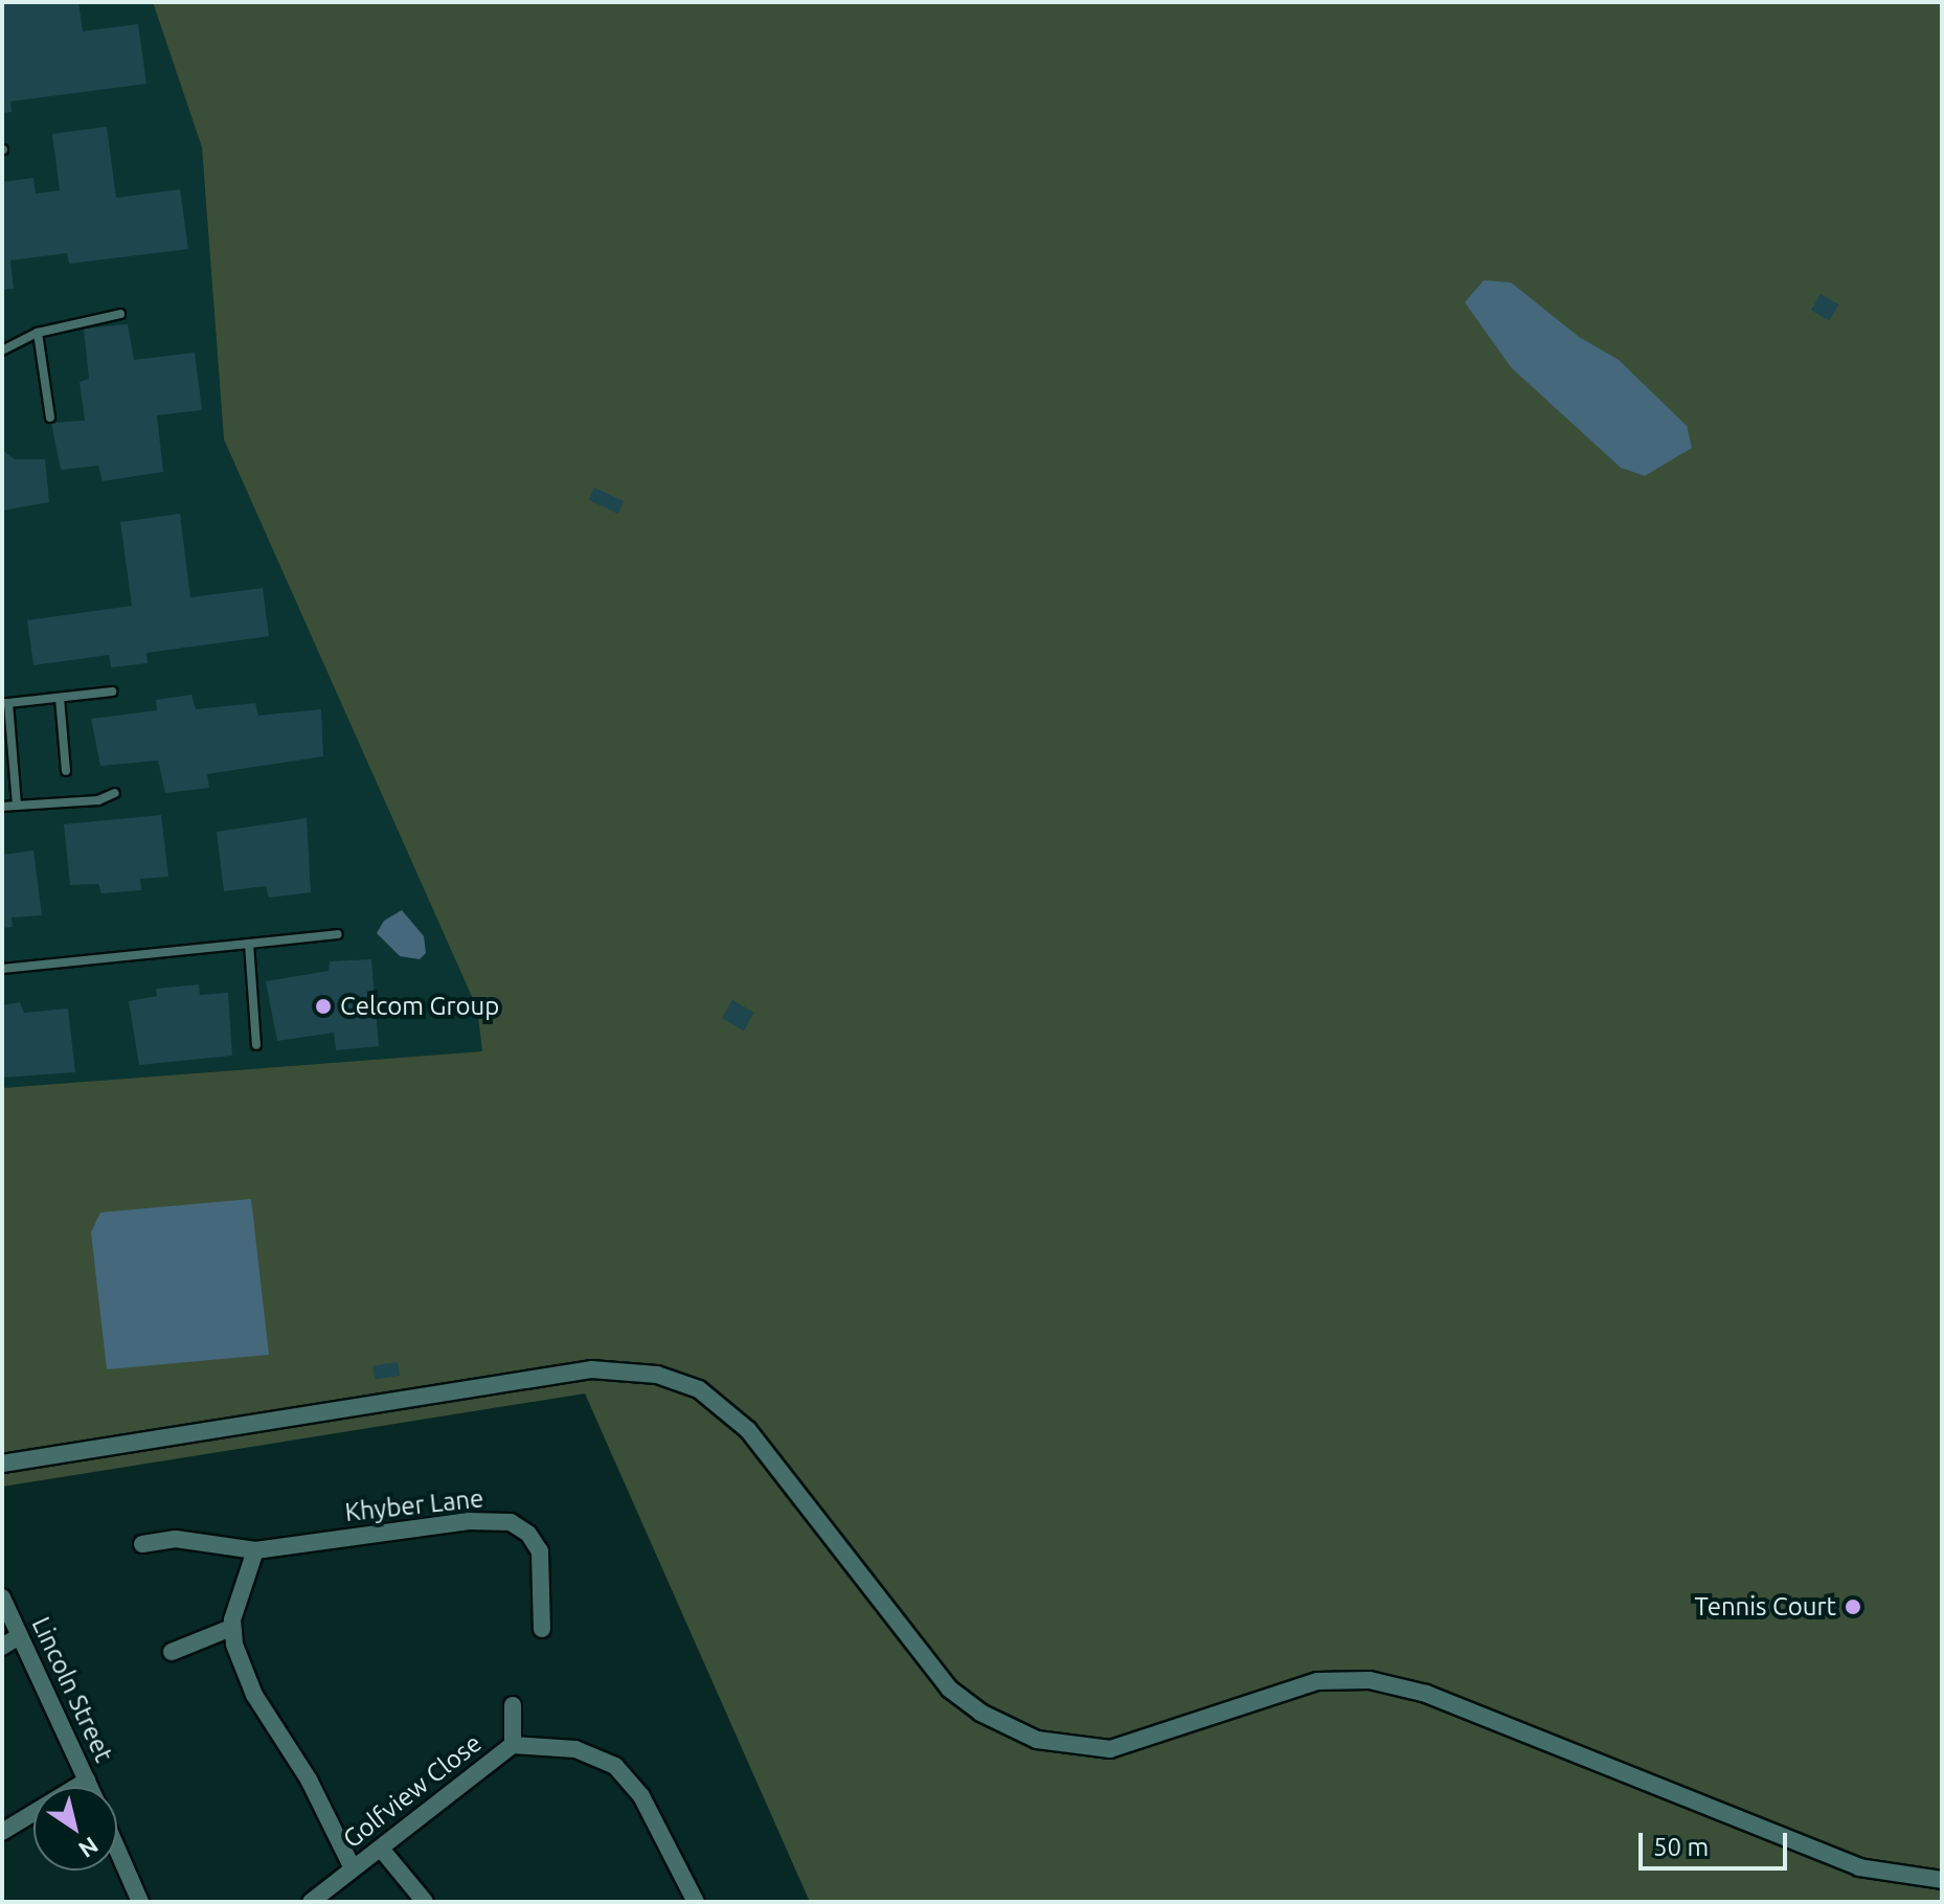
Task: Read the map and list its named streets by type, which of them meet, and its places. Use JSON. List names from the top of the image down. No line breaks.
{"streets":{"street":["Khyber Lane","Lincoln Street","Golfview Close"]},"places":["Celcom Group","Tennis Court"],"scale_bar":"50 m","north":"bottom right"}
